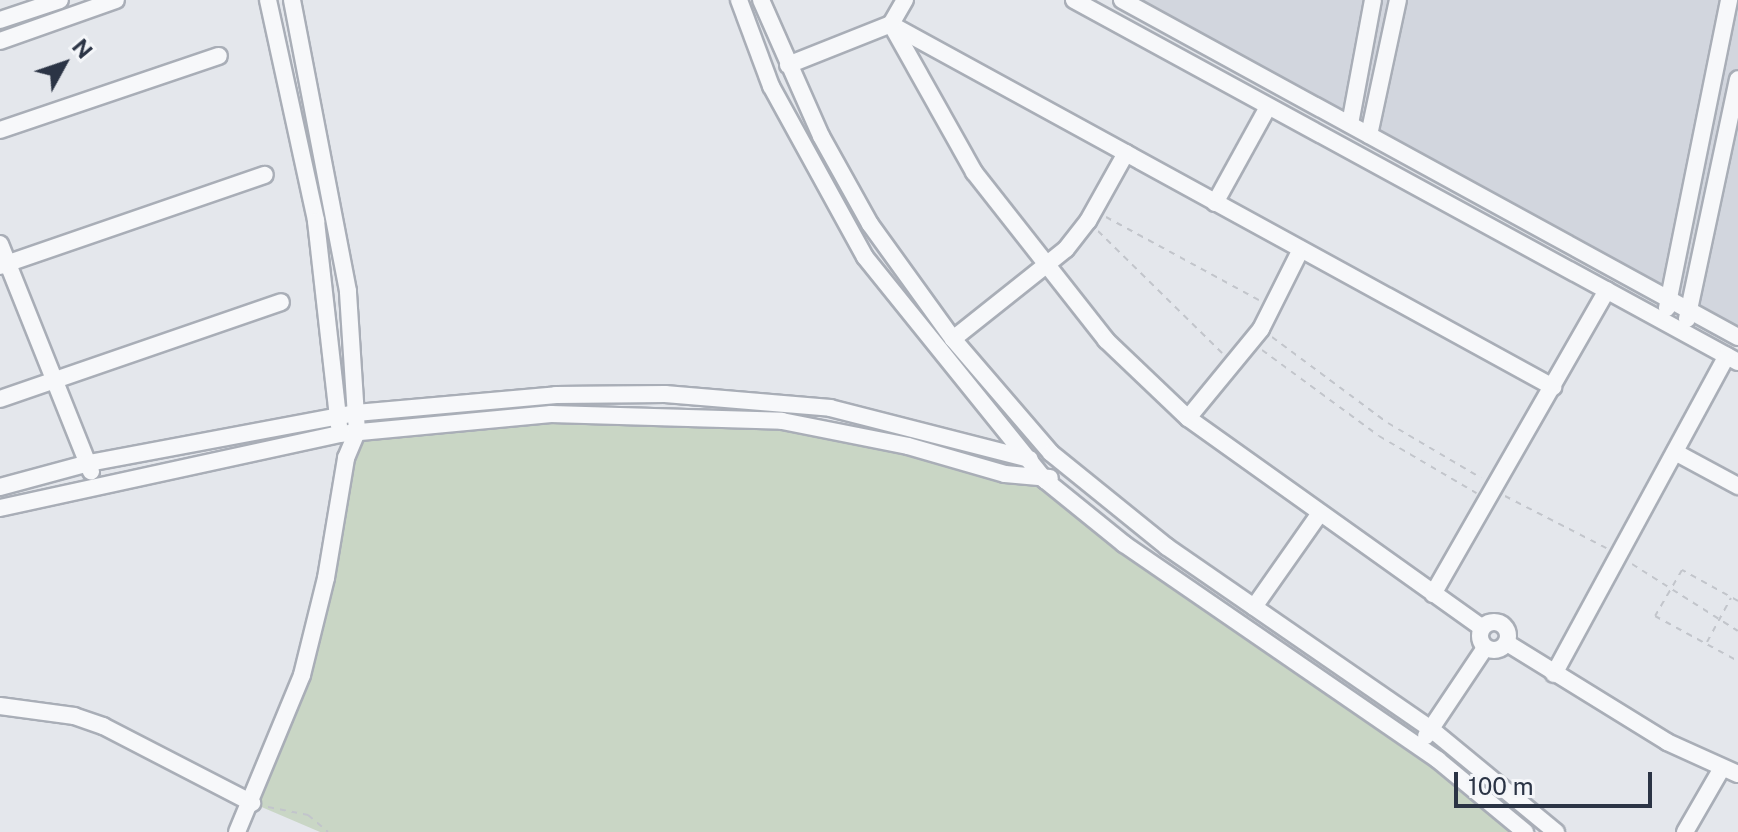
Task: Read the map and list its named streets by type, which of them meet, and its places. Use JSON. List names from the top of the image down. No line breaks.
{"scale_bar":"100 m","north":"top right"}
